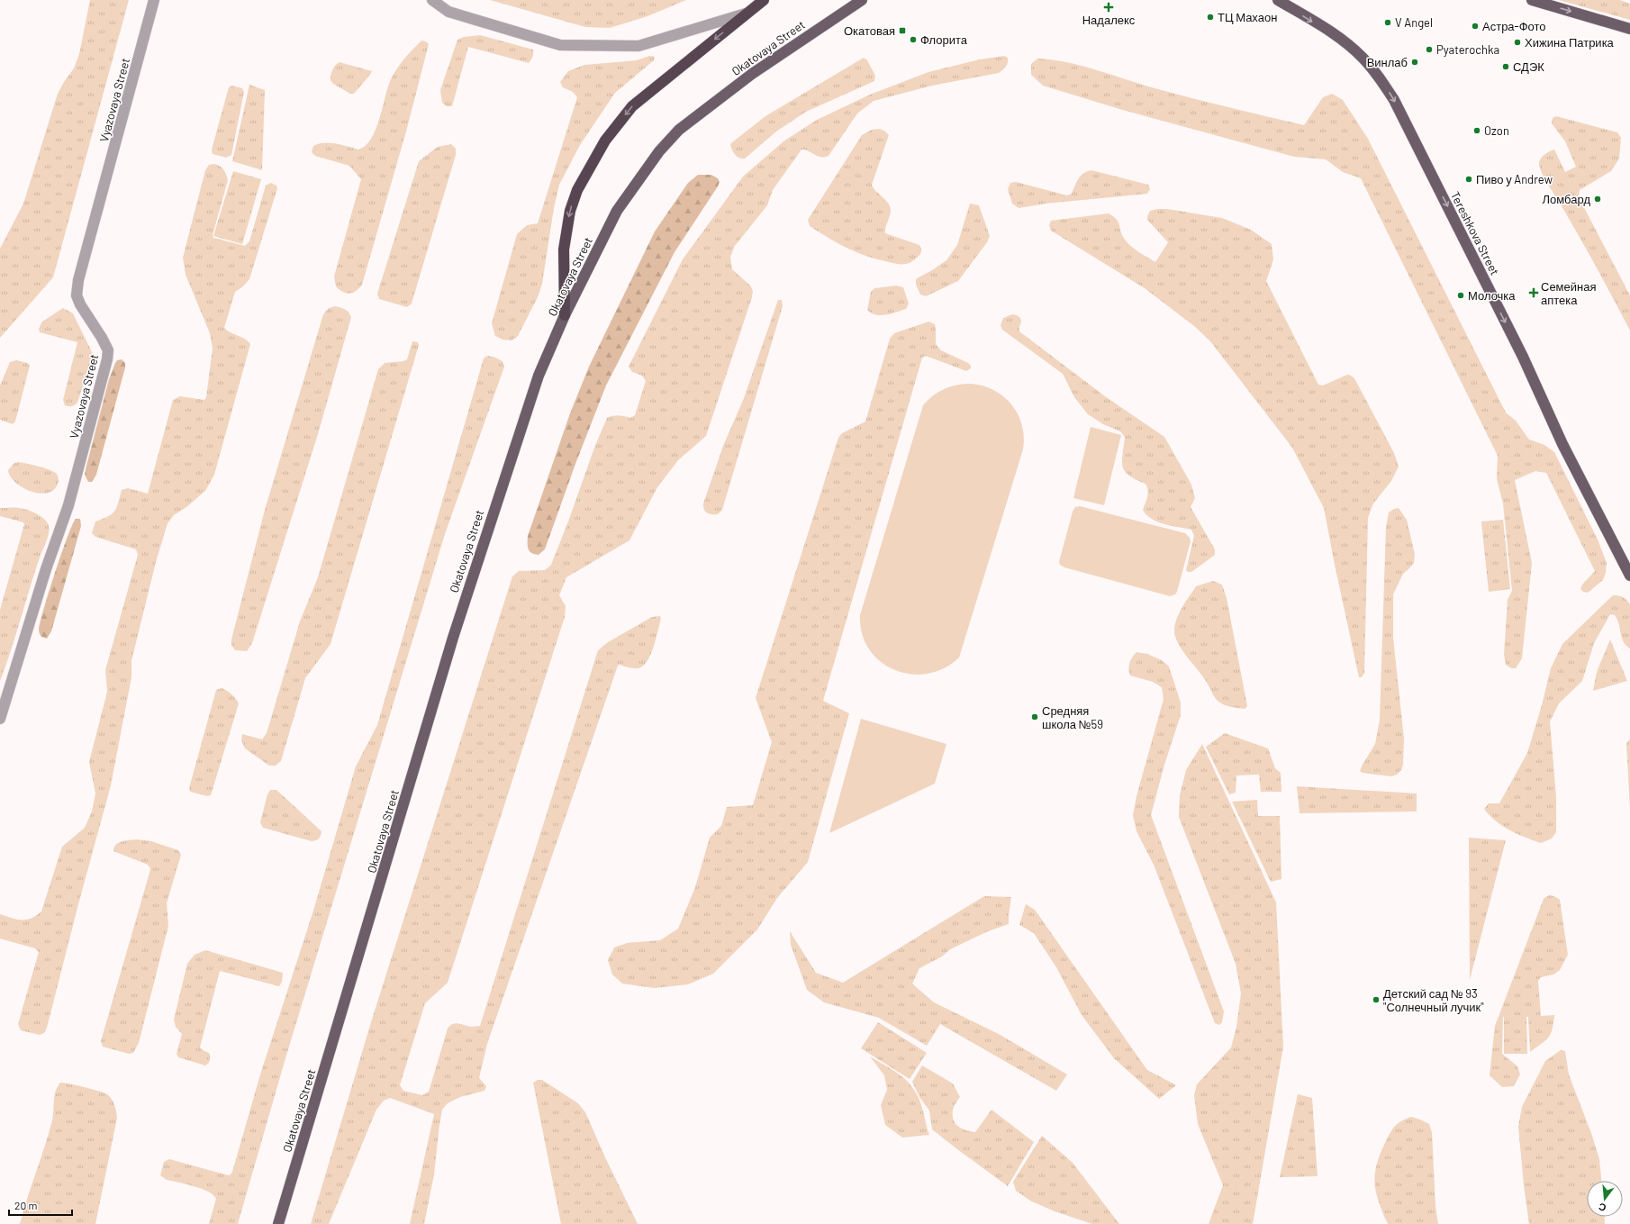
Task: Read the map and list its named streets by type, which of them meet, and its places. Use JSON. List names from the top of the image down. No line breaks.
{"streets":{"main road":["Okatovaya Street","Tereshkova Street"],"street":["Vyazovaya Street"]},"one_way":["Tereshkova Street"],"places":{"health":["Надалекс","Семейная аптека"],"other":["ТЦ Махаон","V Angel","Астра-Фото","Флорита","Хижина Патрика","Pyaterochka","Винлаб","СДЭК","Ozon","Пиво у Andrew","Ломбард","Молочка","Средняя школа №59","Детский сад № 93 \"Солнечный лучик\""],"transit":["Окатовая"]},"scale_bar":"20 m","north":"bottom"}
